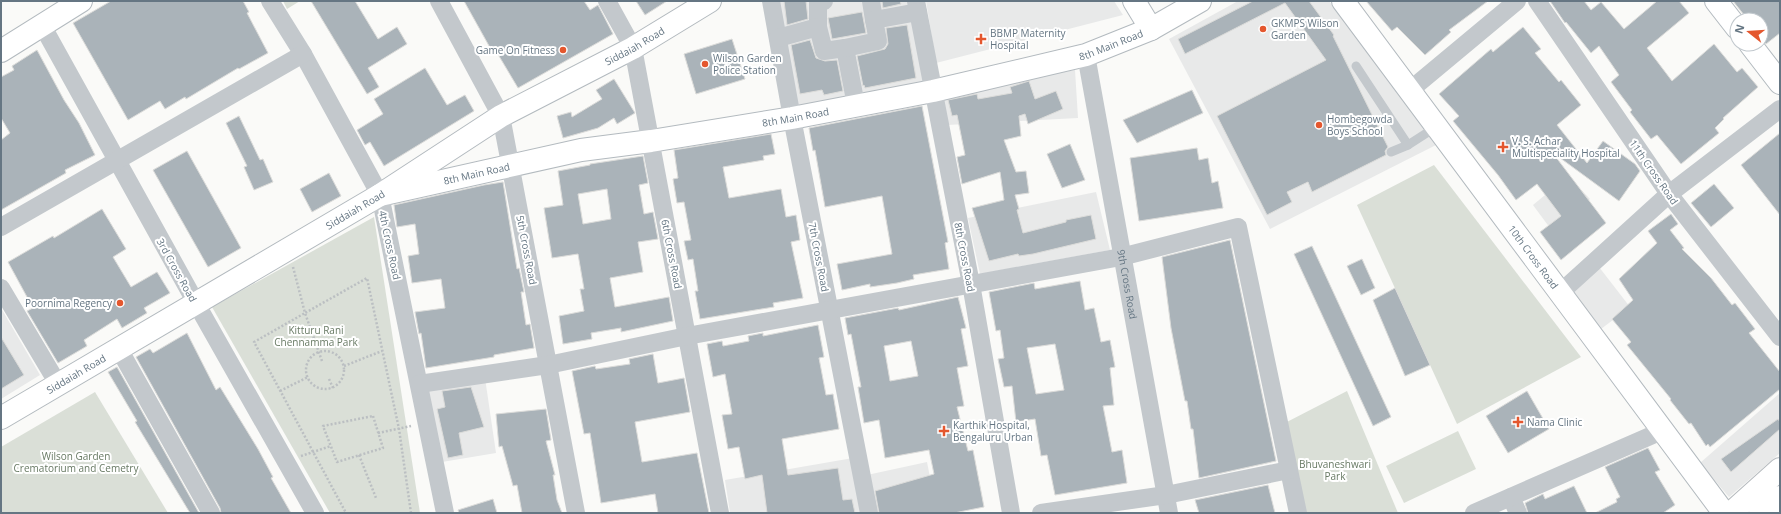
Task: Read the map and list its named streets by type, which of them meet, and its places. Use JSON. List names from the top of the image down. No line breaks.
{"streets":{"main road":["8th Main Road","Siddaiah Road","10th Cross Road"],"street":["11th Cross Road","4th Cross Road","5th Cross Road","6th Cross Road","7th Cross Road","8th Cross Road","3rd Cross Road","9th Cross Road"]},"crossings":[["8th Main Road","Siddaiah Road"],["8th Main Road","4th Cross Road"],["8th Main Road","5th Cross Road"],["8th Main Road","6th Cross Road"],["8th Main Road","7th Cross Road"],["8th Main Road","8th Cross Road"],["8th Main Road","9th Cross Road"],["Siddaiah Road","4th Cross Road"],["Siddaiah Road","5th Cross Road"],["Siddaiah Road","6th Cross Road"],["Siddaiah Road","3rd Cross Road"]],"parks":["Kitturu Rani Chennamma Park","Wilson Garden Crematorium and Cemetry","Bhuvaneshwari Park"],"places":{"other":["GKMPS Wilson Garden","Game On Fitness","Wilson Garden Police Station","Hombegowda Boys School","Poornima Regency"],"health":["BBMP Maternity Hospital","V. S. Achar Multispeciality Hospital","Nama Clinic","Karthik Hospital, Bengaluru Urban"]},"north":"left"}
